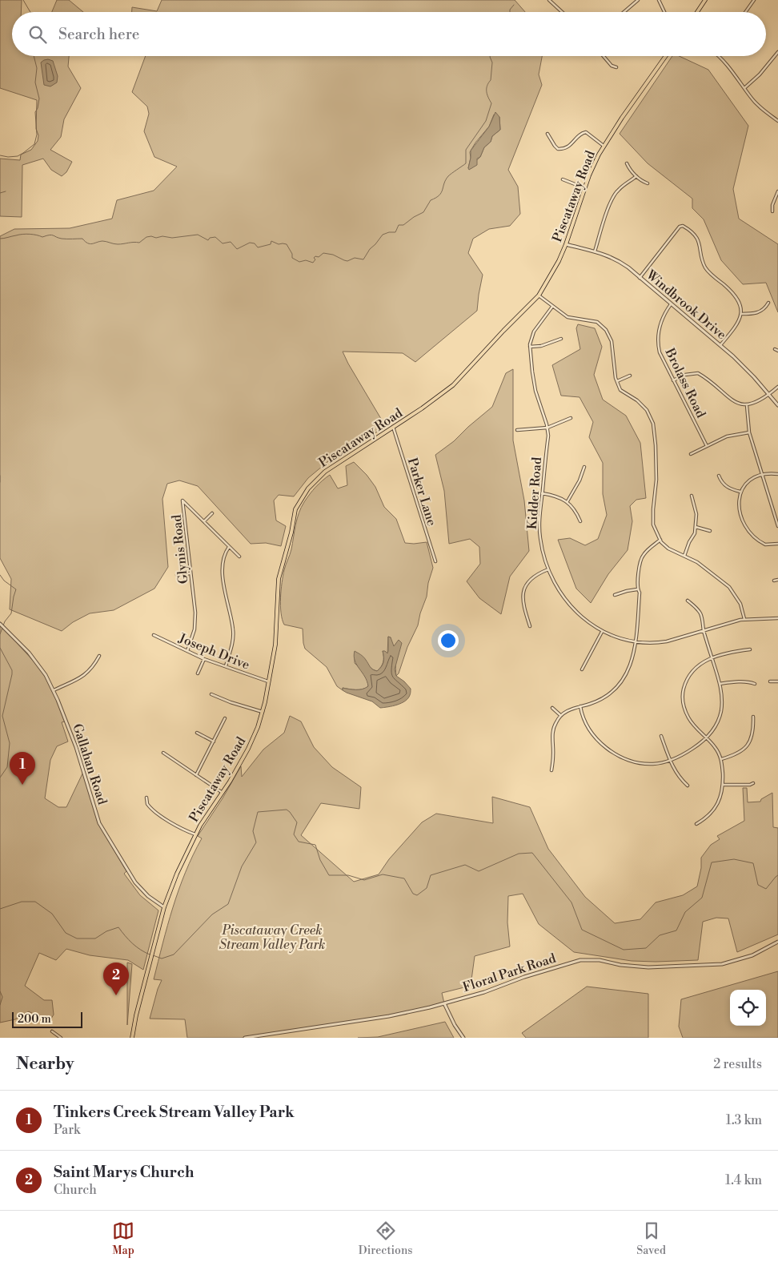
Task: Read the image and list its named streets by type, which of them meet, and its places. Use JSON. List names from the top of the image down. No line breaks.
{"streets":{"main road":["Piscataway Road"],"street":["Windbrook Drive","Brolass Road","Parker Lane","Kidder Road","Glynis Road","Joseph Drive","Gallahan Road","Floral Park Road"]},"crossings":[["Piscataway Road","Windbrook Drive"],["Piscataway Road","Parker Lane"],["Piscataway Road","Joseph Drive"],["Piscataway Road","Gallahan Road"],["Windbrook Drive","Brolass Road"],["Glynis Road","Joseph Drive"]],"parks":["Piscataway Creek Stream Valley Park"],"scale_bar":"200 m","page":{"search":"Search here","pins":["1","2"],"scale":"200 m","heading":["Nearby","2 results"],"list":[{"mark":"1","name":"Tinkers Creek Stream Valley Park","note":"Park","value":"1.3 km"},{"mark":"2","name":"Saint Marys Church","note":"Church","value":"1.4 km"}],"nav":["Map","Directions","Saved"]}}
